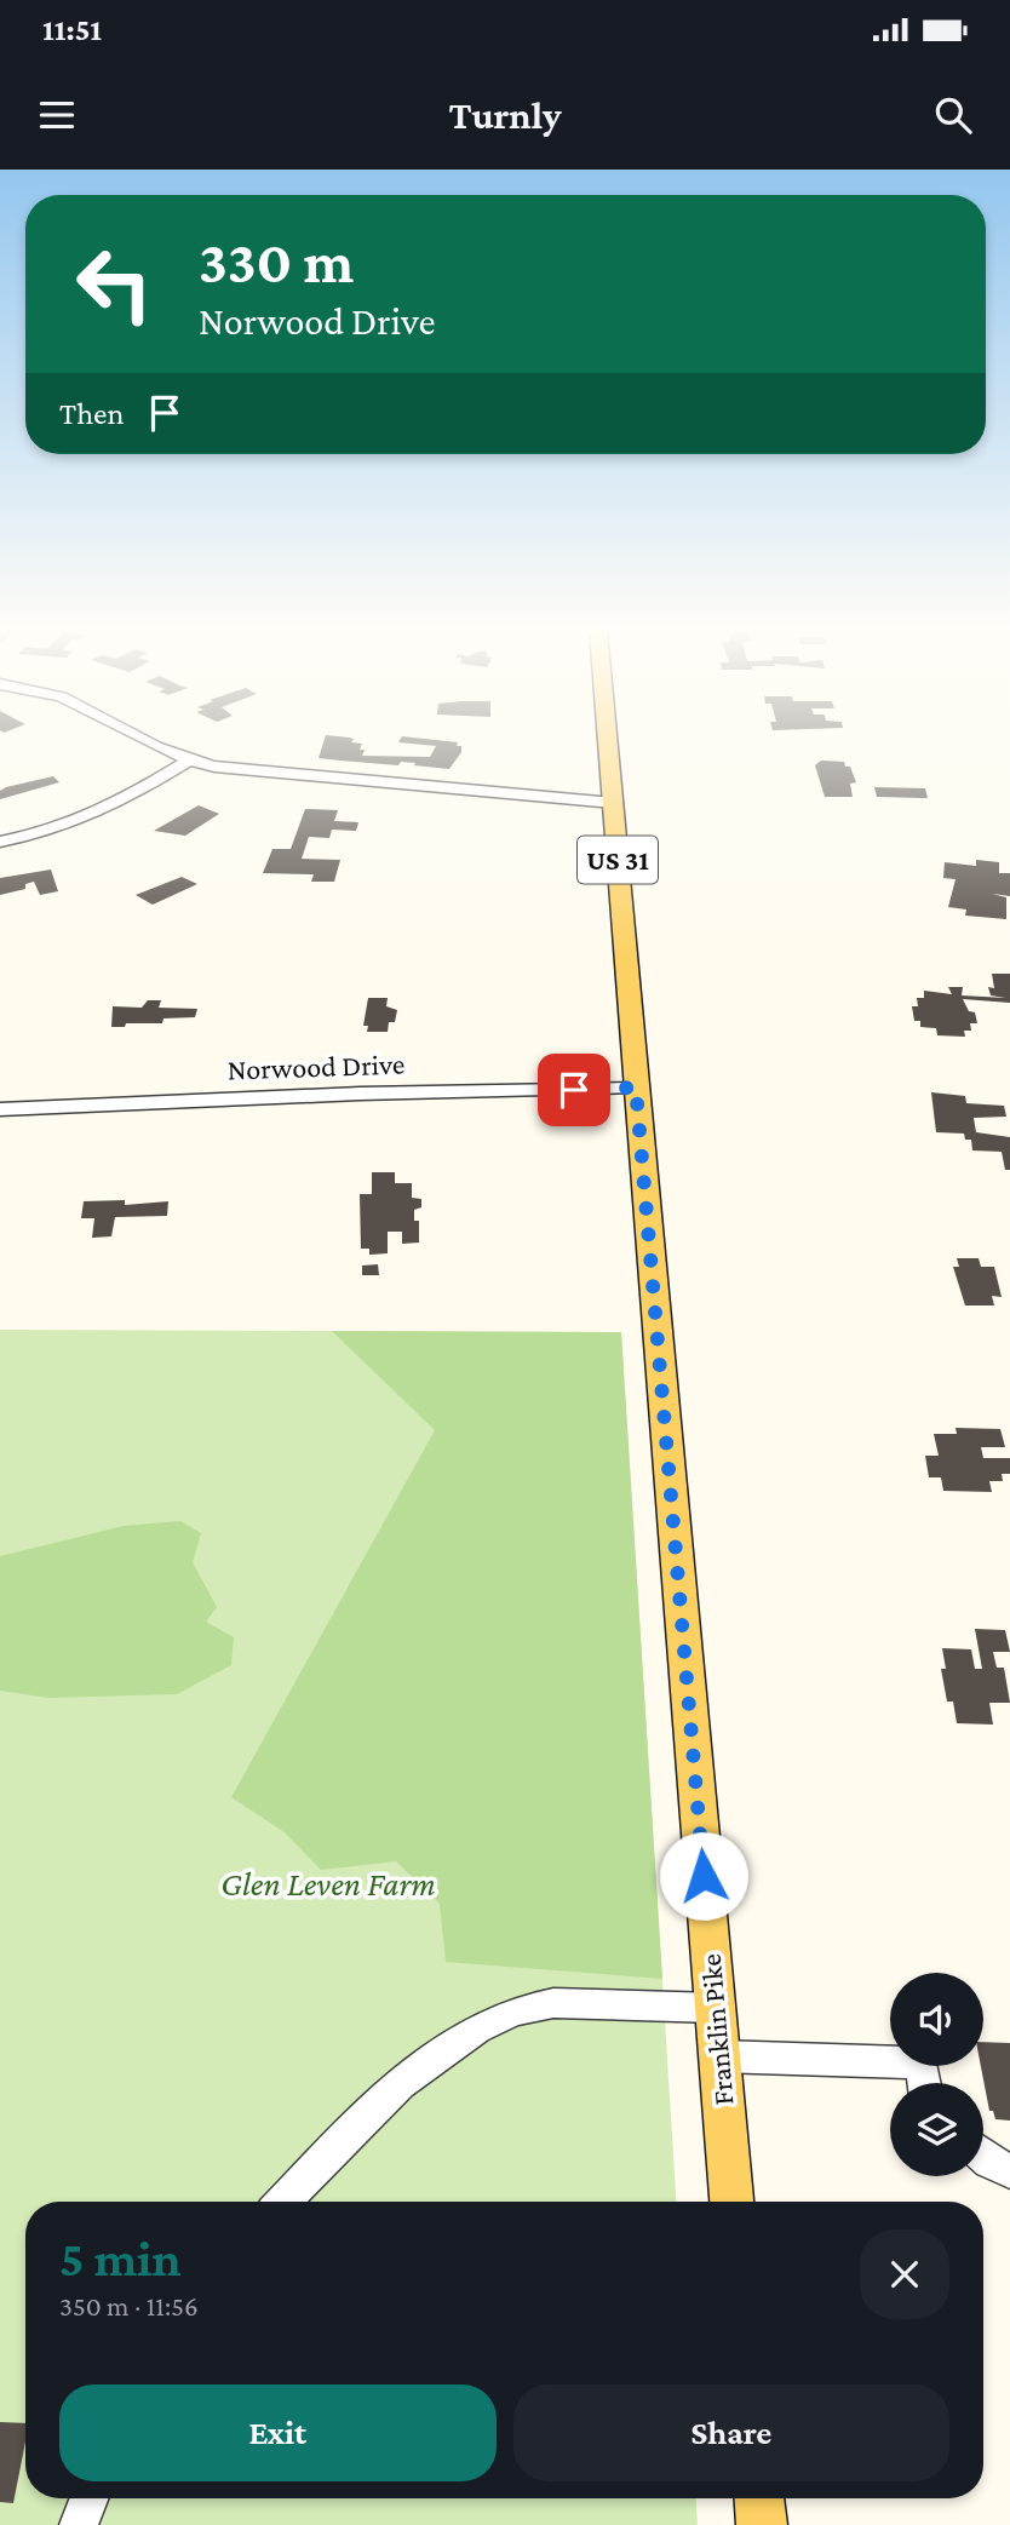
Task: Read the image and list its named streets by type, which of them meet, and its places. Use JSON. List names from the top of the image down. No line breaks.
{"streets":{"main road":["US 31","Franklin Pike"],"street":["Norwood Drive"]},"crossings":[["Norwood Drive","Franklin Pike"]],"parks":["Glen Leven Farm"],"page":{"status":"11:51","header":"Turnly","turn":["330 m","Norwood Drive"],"then":"Then","heading":["5 min","350 m · 11:56"],"buttons":["Exit","Share"]}}
